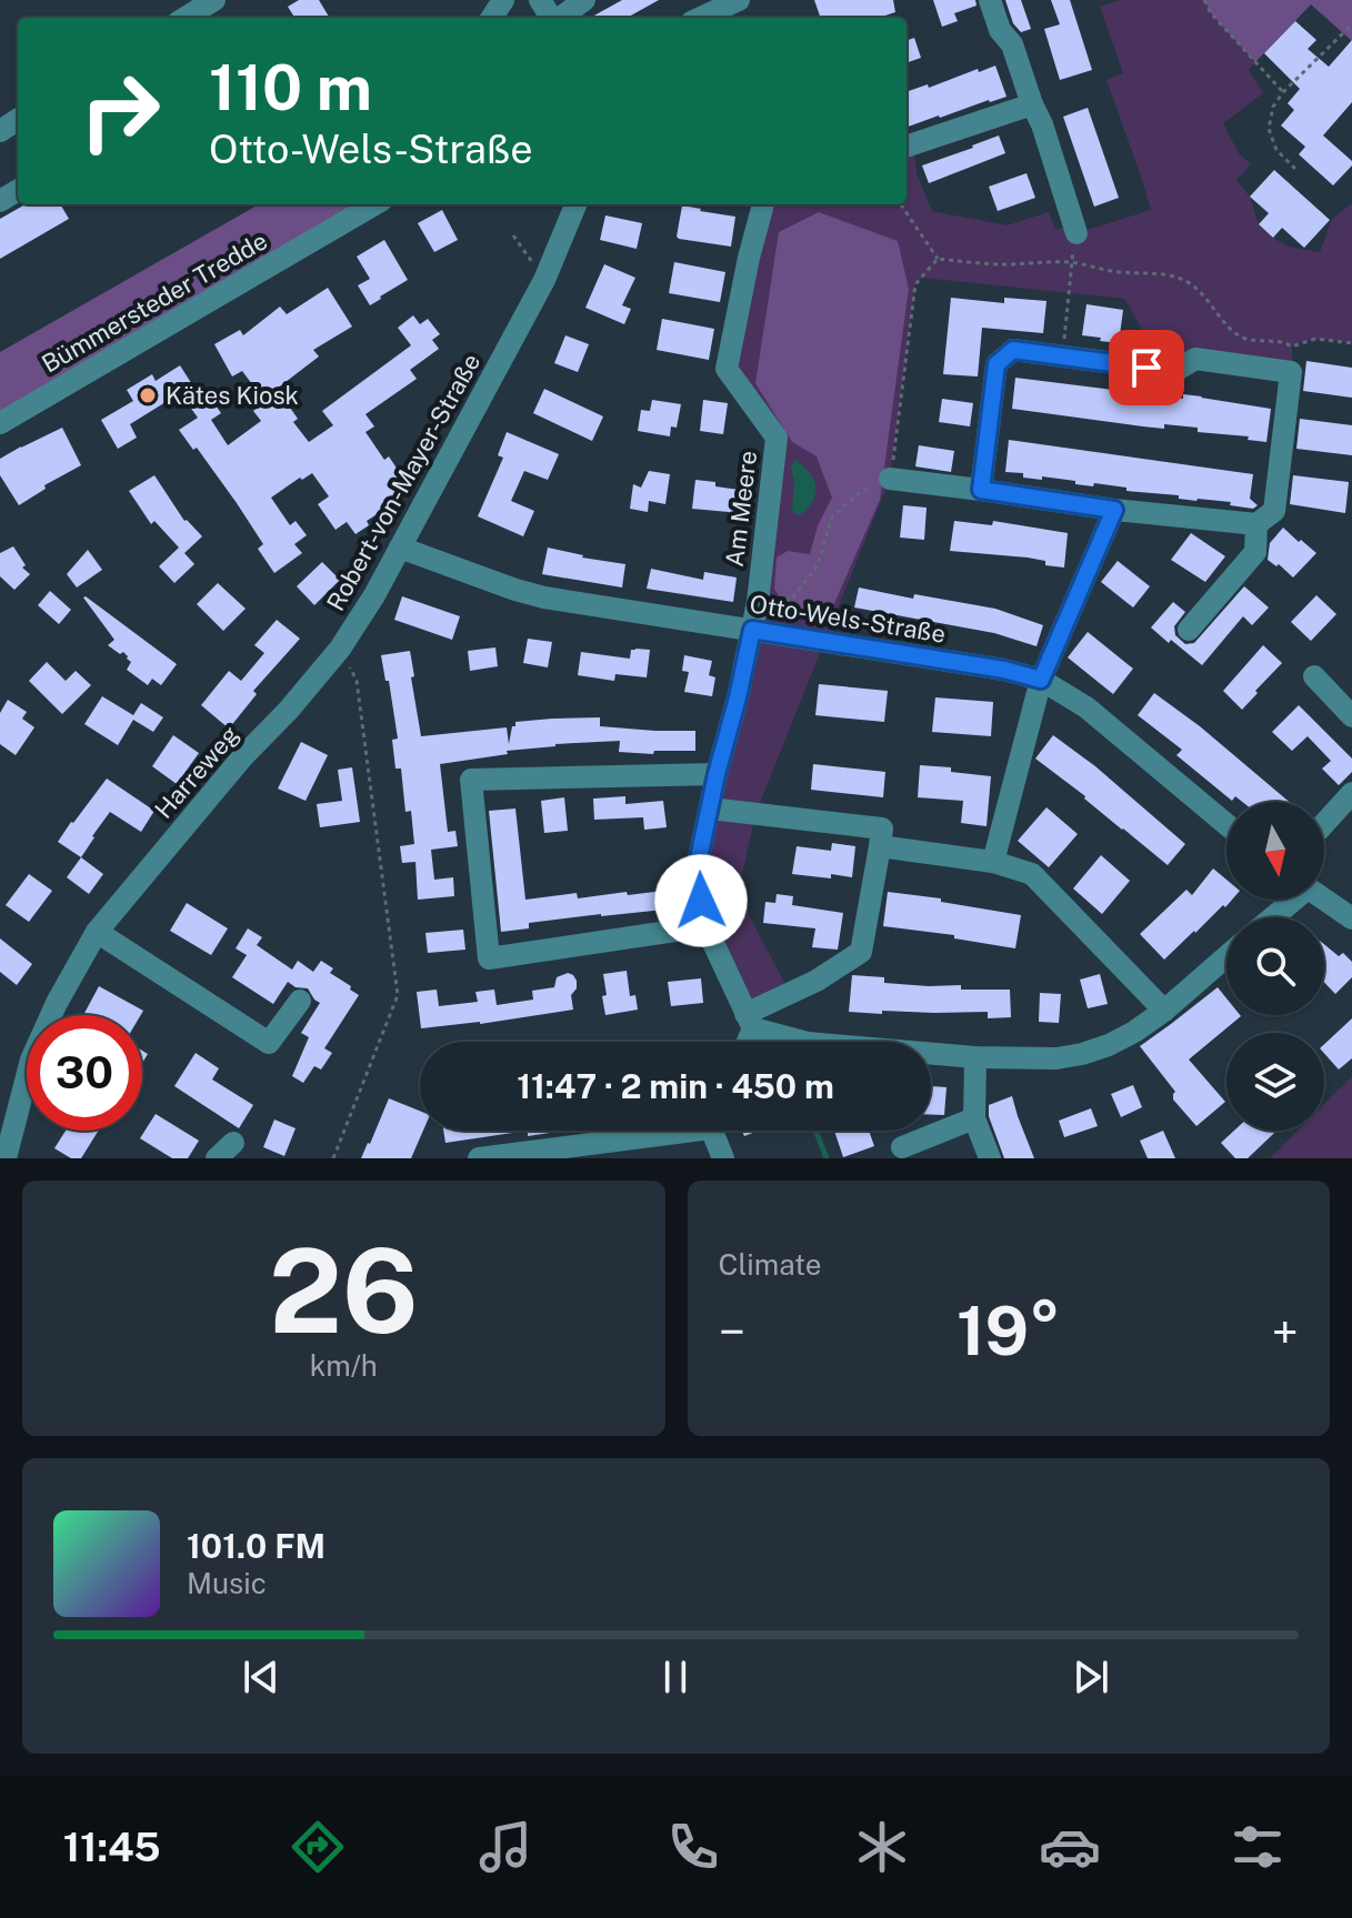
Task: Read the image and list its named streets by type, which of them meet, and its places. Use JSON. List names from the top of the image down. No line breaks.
{"streets":{"street":["Bümmersteder Tredde","Robert-von-Mayer-Straße","Am Meere","Otto-Wels-Straße","Harreweg"]},"crossings":[["Robert-von-Mayer-Straße","Otto-Wels-Straße"],["Robert-von-Mayer-Straße","Harreweg"],["Am Meere","Otto-Wels-Straße"]],"places":["Kätes Kiosk"],"north":"bottom","page":{"turn":["110 m","Otto-Wels-Straße"],"limit":"30","trip":"11:47 · 2 min · 450 m","tile":[["26","km/h"],"Climate"],"heat":["−","19°","+"],"song":["101.0 FM","Music"],"tabs":"11:45"}}
